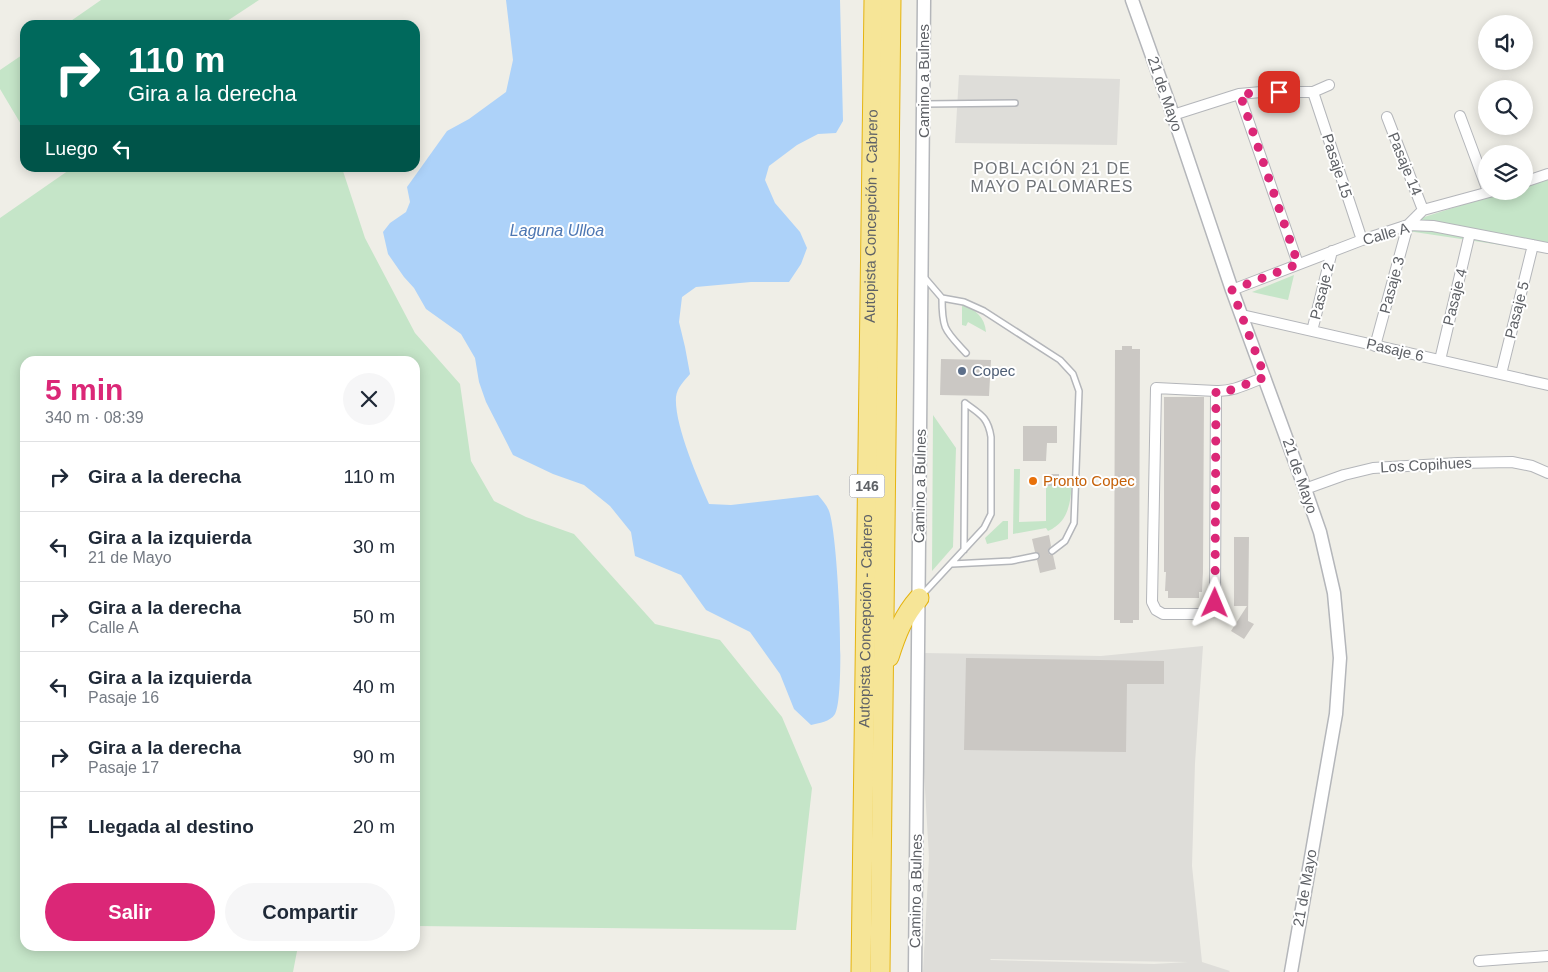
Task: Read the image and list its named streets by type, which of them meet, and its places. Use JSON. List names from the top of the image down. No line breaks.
{"streets":{"highway":["Autopista Concepción - Cabrero","146"],"street":["Camino a Bulnes","21 de Mayo","Pasaje 14","Pasaje 15","Calle A","Pasaje 3","Pasaje 2","Pasaje 4","Pasaje 5","Pasaje 6","Los Copihues"]},"crossings":[["21 de Mayo","Calle A"],["21 de Mayo","Pasaje 6"],["21 de Mayo","Los Copihues"],["Pasaje 15","Calle A"],["Calle A","Pasaje 3"],["Calle A","Pasaje 2"],["Calle A","Pasaje 4"],["Calle A","Pasaje 5"],["Pasaje 3","Pasaje 6"],["Pasaje 2","Pasaje 6"],["Pasaje 4","Pasaje 6"],["Pasaje 5","Pasaje 6"]],"districts":["POBLACIÓN 21 DE MAYO PALOMARES"],"water":["Laguna Ulloa"],"places":["Copec","Pronto Copec"],"page":{"turn":["110 m","Gira a la derecha"],"then":"Luego","heading":["5 min","340 m · 08:39"],"list":[{"name":"Gira a la derecha","value":"110 m"},{"name":"Gira a la izquierda","note":"21 de Mayo","value":"30 m"},{"name":"Gira a la derecha","note":"Calle A","value":"50 m"},{"name":"Gira a la izquierda","note":"Pasaje 16","value":"40 m"},{"name":"Gira a la derecha","note":"Pasaje 17","value":"90 m"},{"name":"Llegada al destino","value":"20 m"}],"buttons":["Salir","Compartir"]}}
